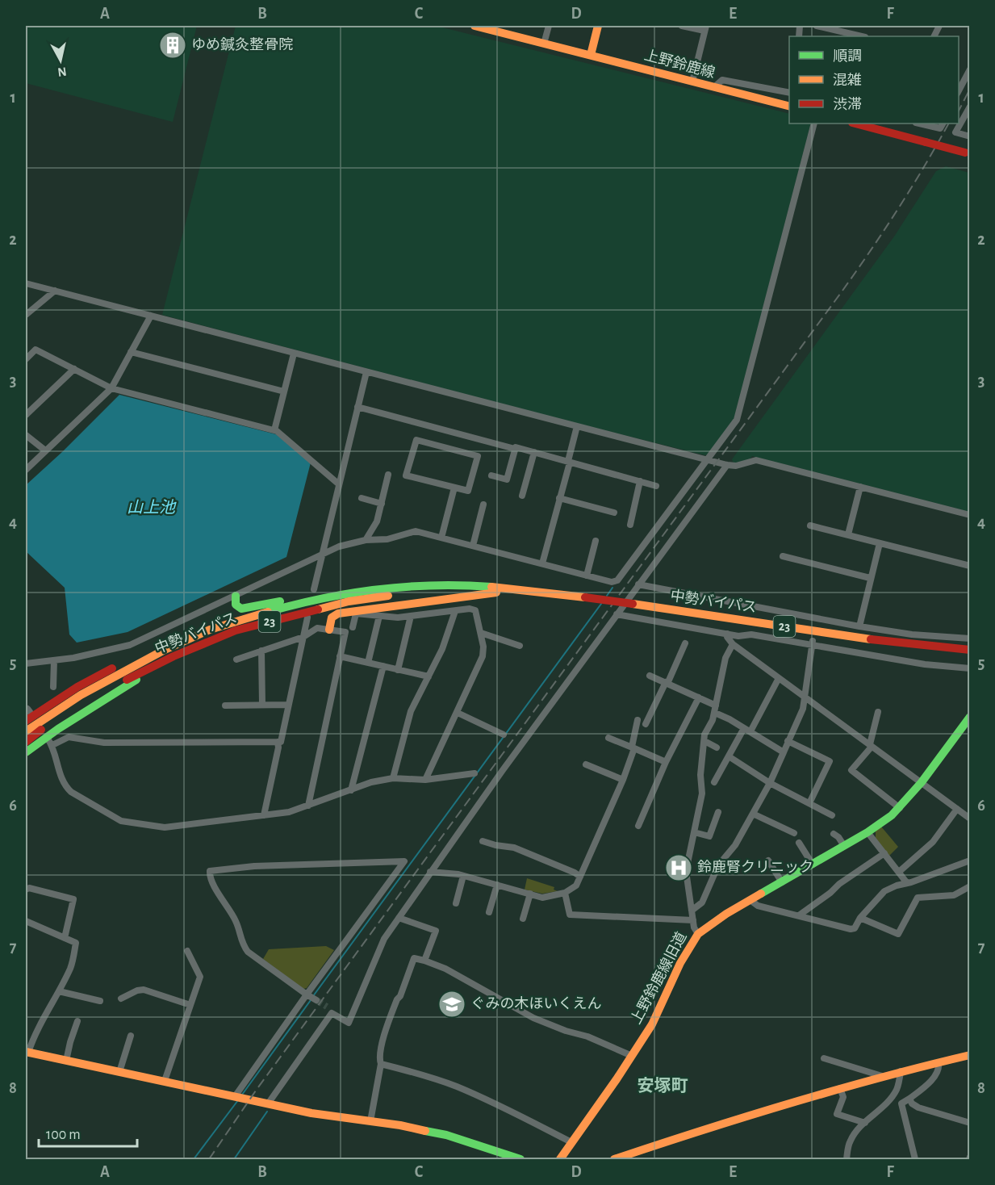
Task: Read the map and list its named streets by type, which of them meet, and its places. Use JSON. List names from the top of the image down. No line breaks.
{"streets":{"main road":["上野鈴鹿線","中勢バイパス","23","上野鈴鹿線旧道"]},"districts":["安塚町"],"water":["山上池"],"places":{"building":["ゆめ鍼灸整骨院"],"hospital":["鈴鹿腎クリニック"],"school or university":["ぐみの木ほいくえん"]},"legend":["順調","混雑","渋滞"],"scale_bar":"100 m","north":"bottom","grid":{"columns":["A","B","C","D","E","F"],"rows":["1","2","3","4","5","6","7","8"]}}
